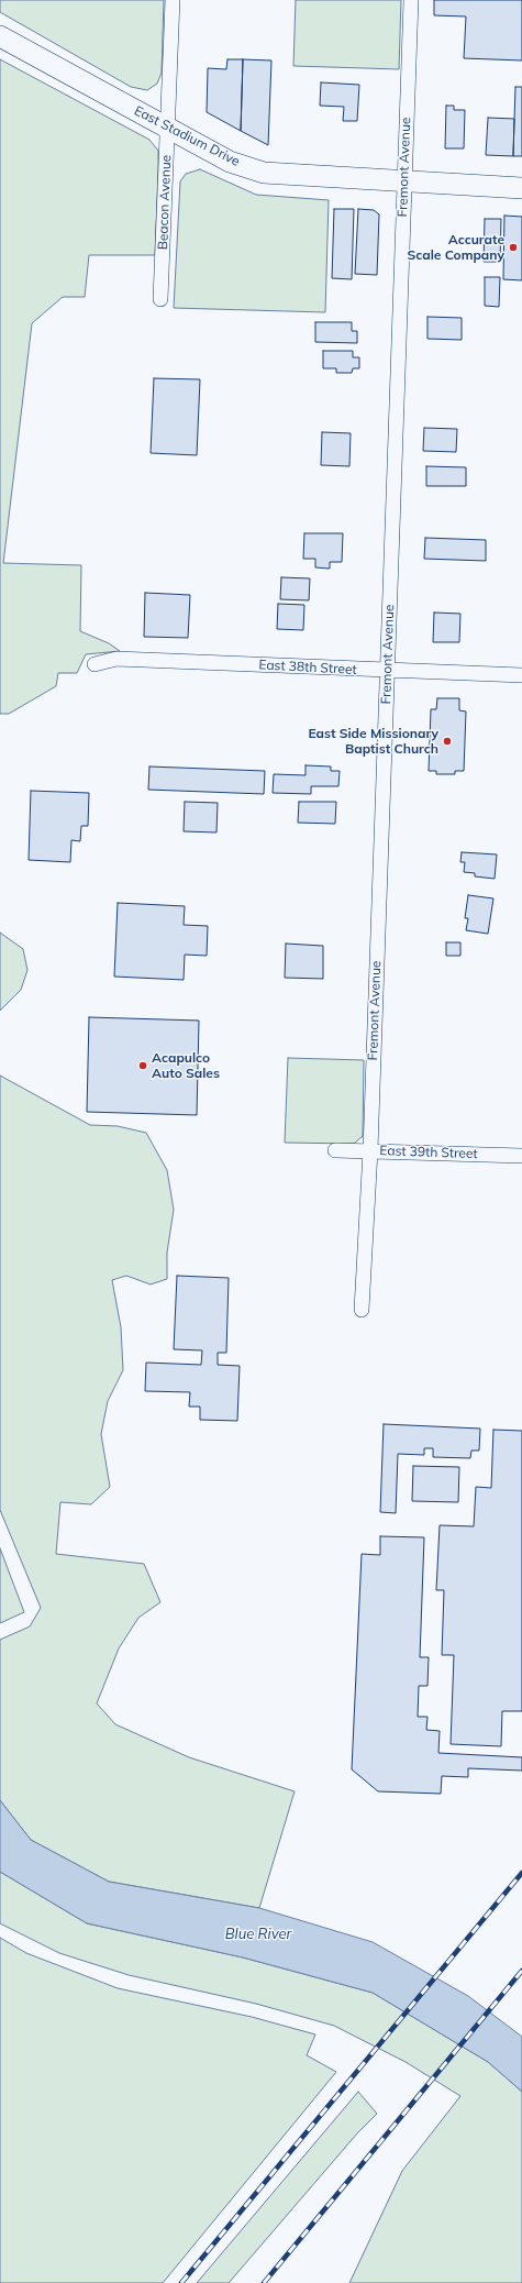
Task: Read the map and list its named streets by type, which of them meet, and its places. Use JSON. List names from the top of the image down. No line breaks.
{"streets":{"main road":["East Stadium Drive"],"street":["Fremont Avenue","Beacon Avenue","East 38th Street","East 39th Street"]},"crossings":[["East Stadium Drive","Fremont Avenue"],["East Stadium Drive","Beacon Avenue"],["Fremont Avenue","East 38th Street"],["Fremont Avenue","East 39th Street"]],"water":["Blue River"],"places":["Accurate Scale Company","East Side Missionary Baptist Church","Acapulco Auto Sales"]}
